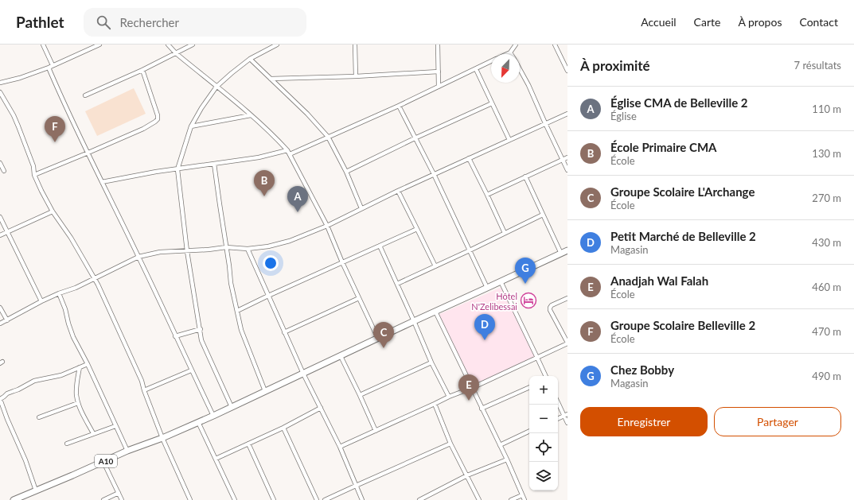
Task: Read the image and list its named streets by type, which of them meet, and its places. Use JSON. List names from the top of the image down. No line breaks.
{"streets":{"main road":["A10"]},"places":{"hotel":["Hôtel N'Zelibessai"]},"north":"bottom left","page":{"header":"Pathlet","search":"Rechercher","nav":["Accueil","Carte","À propos","Contact"],"heading":["À proximité","7 résultats"],"list":[{"mark":"A","name":"Église CMA de Belleville 2","note":"Église","value":"110 m"},{"mark":"B","name":"École Primaire CMA","note":"École","value":"130 m"},{"mark":"C","name":"Groupe Scolaire L'Archange","note":"École","value":"270 m"},{"mark":"D","name":"Petit Marché de Belleville 2","note":"Magasin","value":"430 m"},{"mark":"E","name":"Anadjah Wal Falah","note":"École","value":"460 m"},{"mark":"F","name":"Groupe Scolaire Belleville 2","note":"École","value":"470 m"},{"mark":"G","name":"Chez Bobby","note":"Magasin","value":"490 m"}],"pins":["F","B","A","G","D","C","E"],"map_buttons":["+","−"],"buttons":["Enregistrer","Partager"]}}
